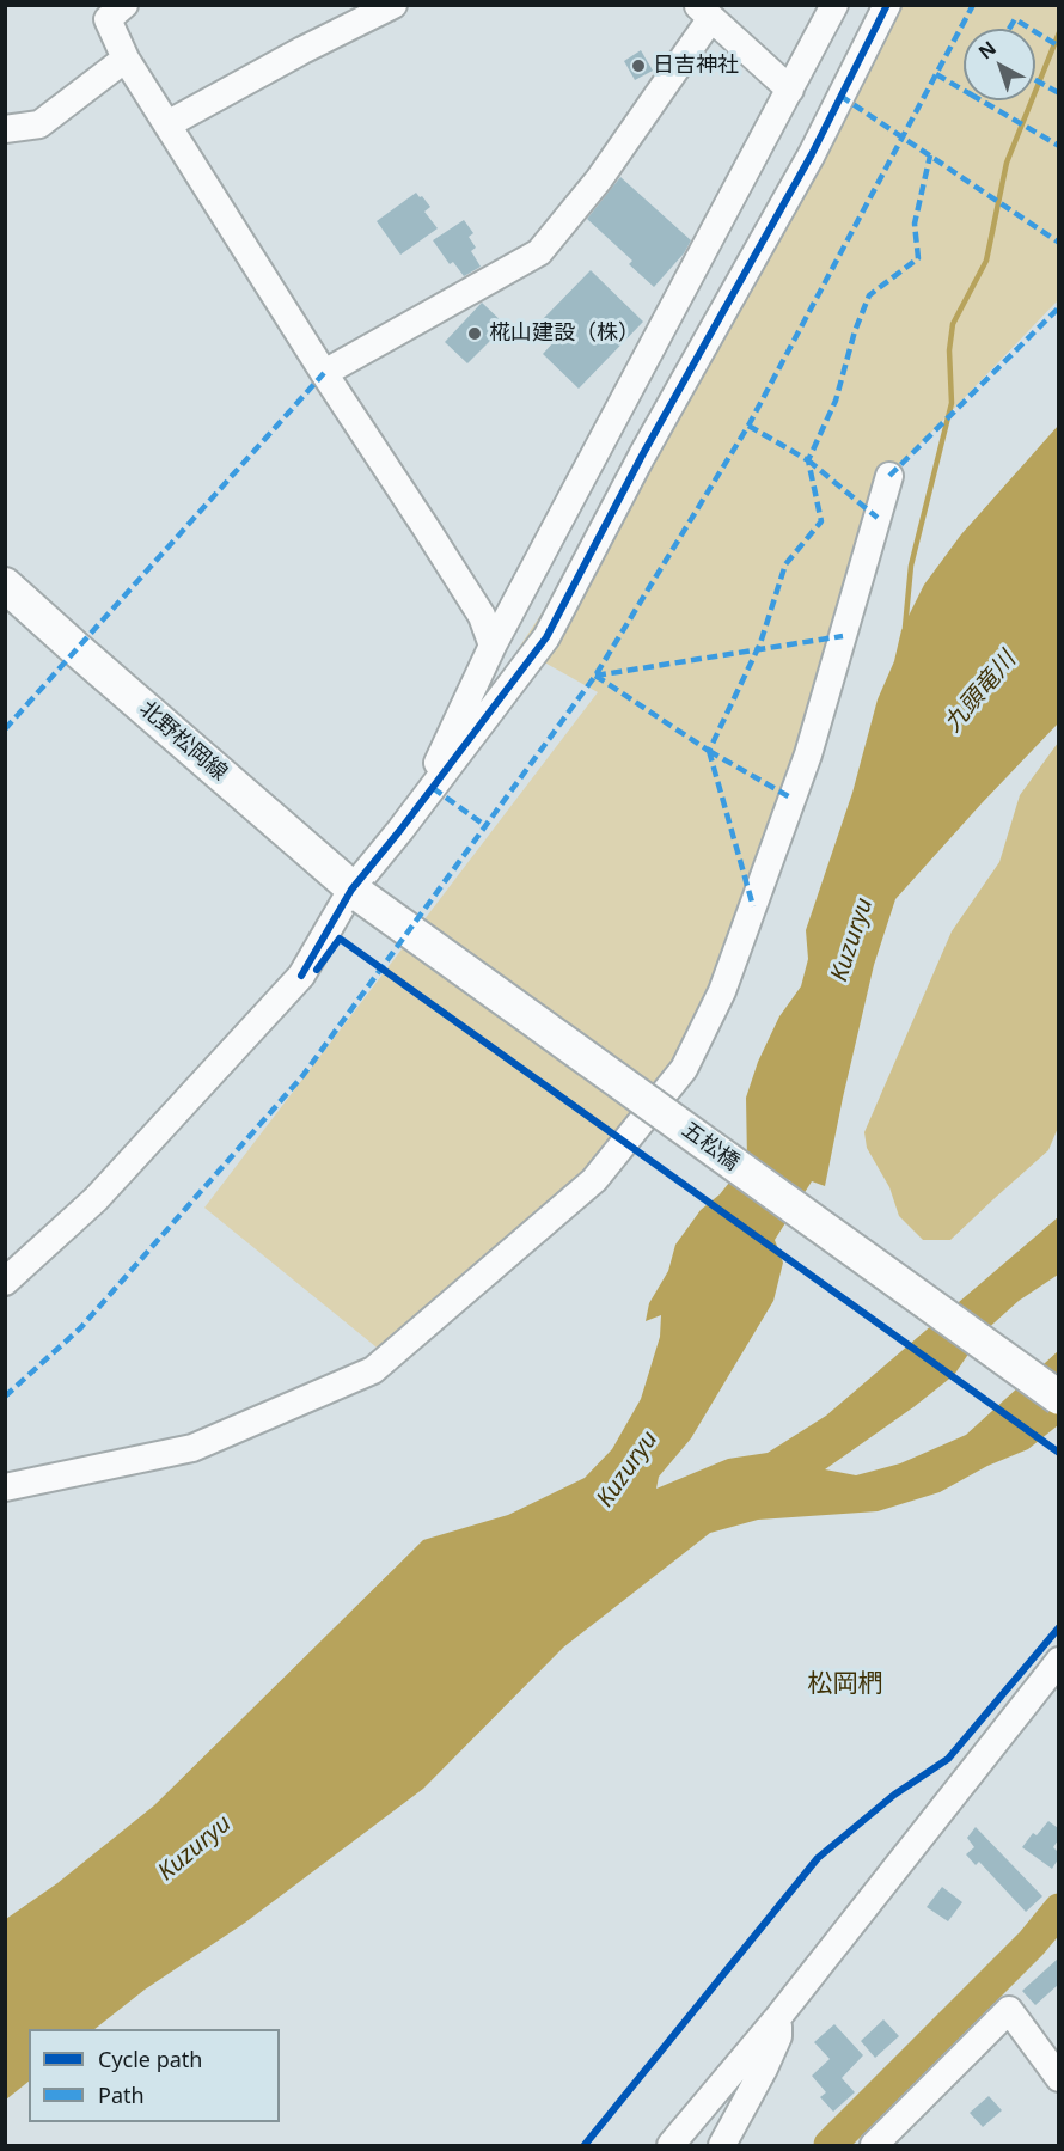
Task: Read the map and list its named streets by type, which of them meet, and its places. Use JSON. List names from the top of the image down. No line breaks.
{"streets":{"main road":["北野松岡線","五松橋"]},"crossings":[["北野松岡線","五松橋"]],"districts":["松岡椚"],"water":["九頭竜川","Kuzuryu"],"places":["日吉神社","椛山建設（株）"],"legend":["Cycle path","Path"],"north":"top left"}
